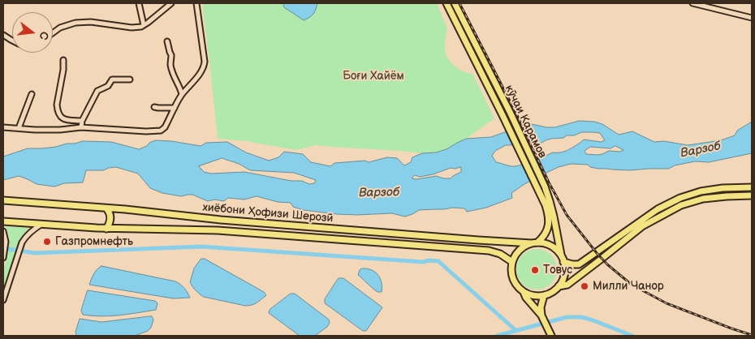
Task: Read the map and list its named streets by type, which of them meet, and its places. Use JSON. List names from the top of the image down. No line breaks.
{"streets":{"main road":["кӯчаи Карамов","хиёбони Ҳофизи Шерозӣ"]},"crossings":[["кӯчаи Карамов","хиёбони Ҳофизи Шерозӣ"]],"water":["Варзоб"],"parks":["Боғи Хайём"],"places":["Газпромнефть","Товус","Милли Чанор"],"north":"right"}
